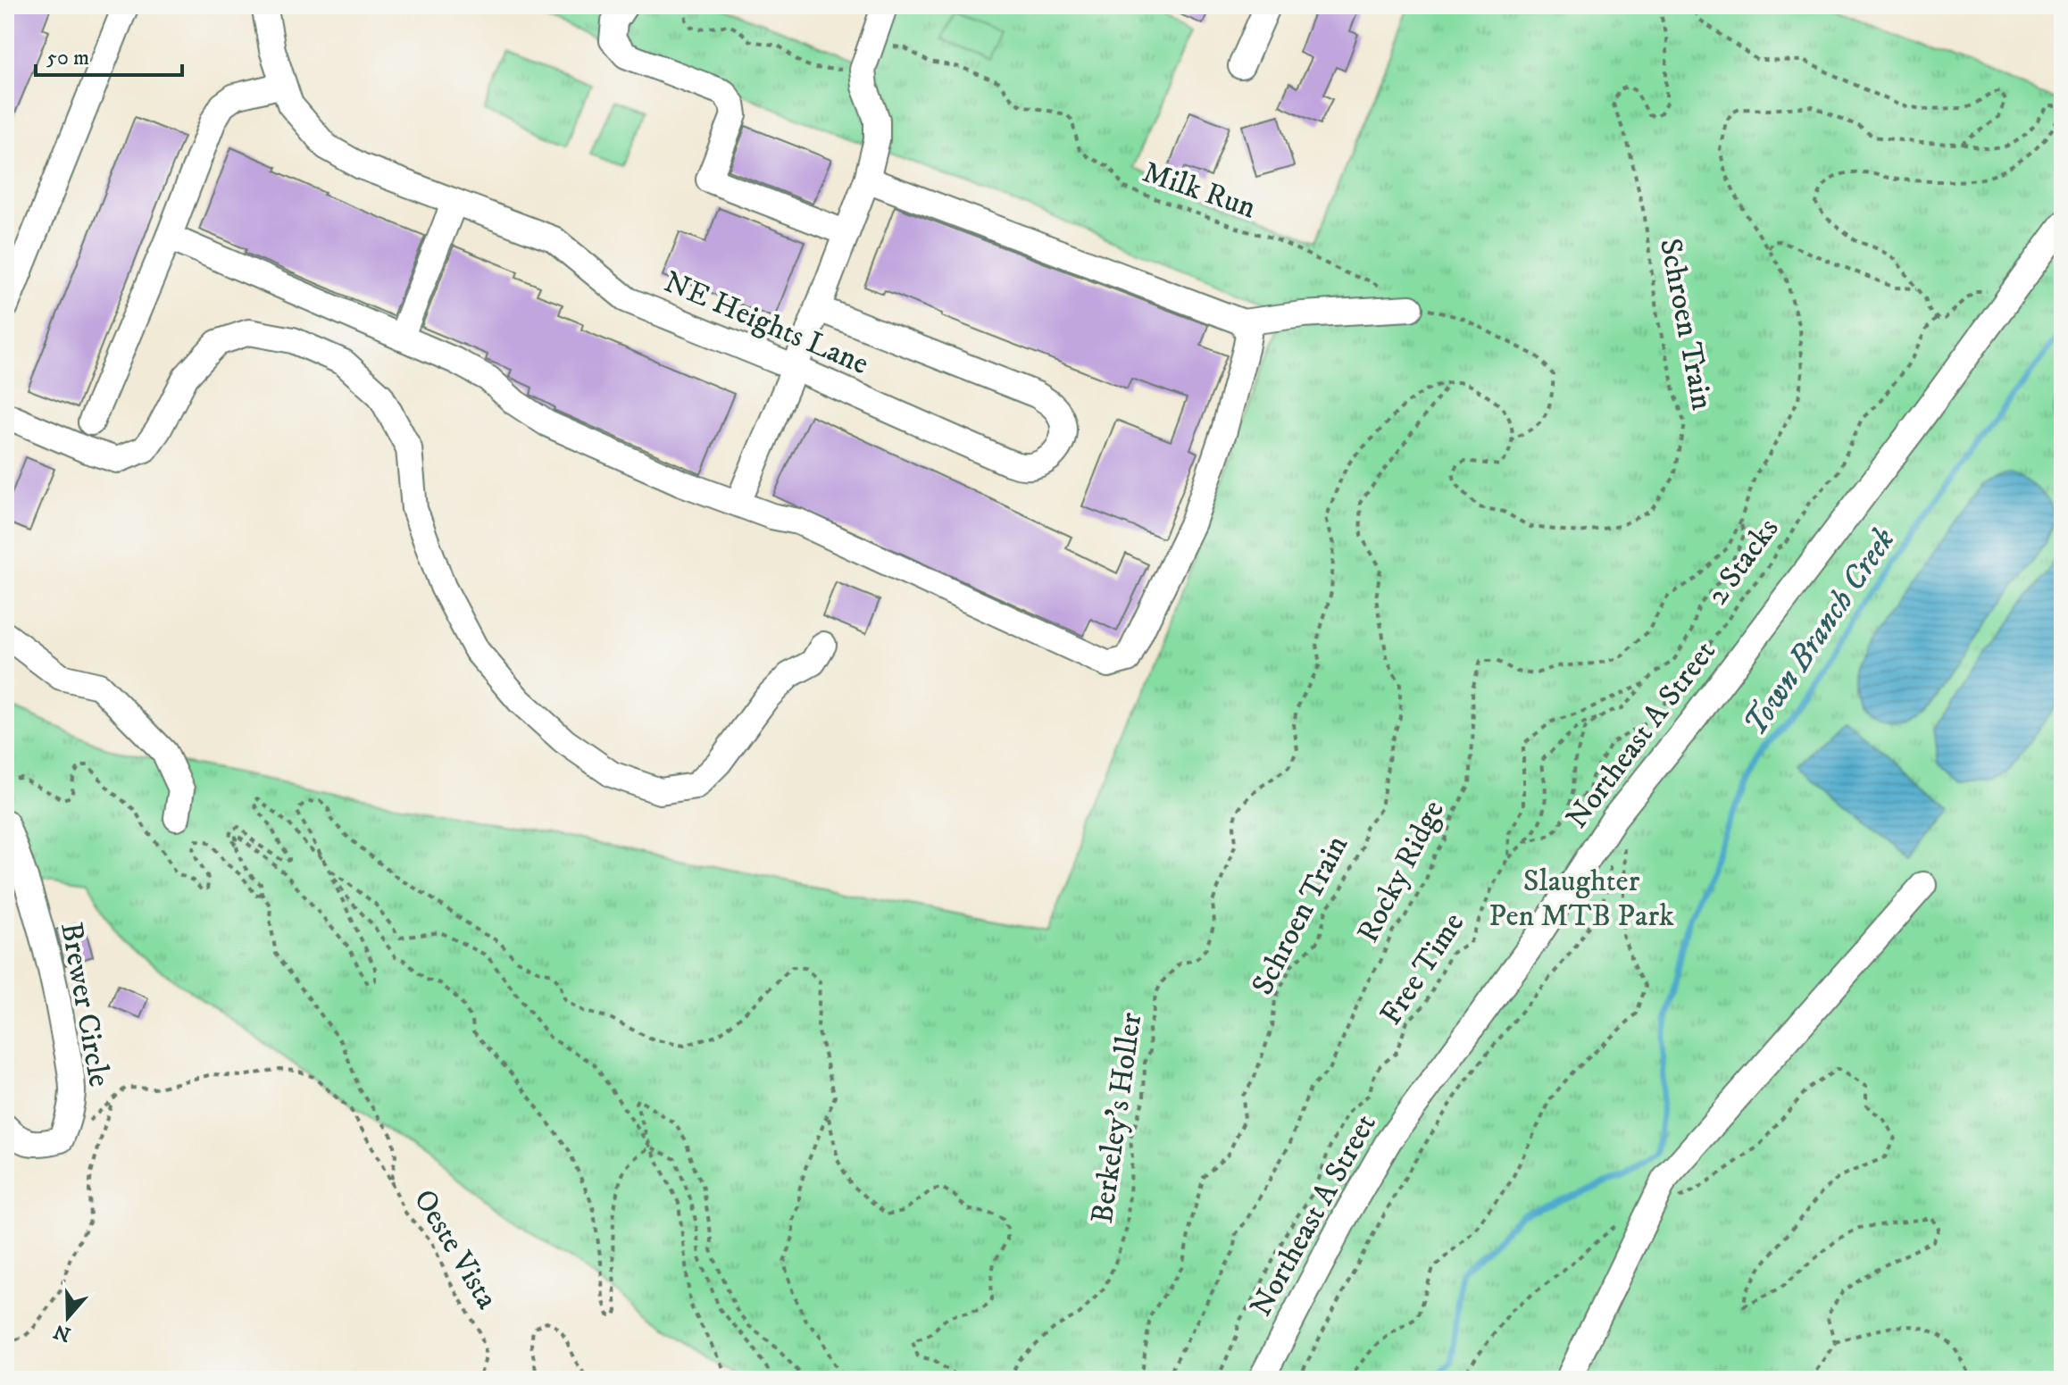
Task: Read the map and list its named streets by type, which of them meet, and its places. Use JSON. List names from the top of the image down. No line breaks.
{"streets":{"street":["NE Heights Lane","Northeast A Street","Brewer Circle"],"path":["Milk Run","Schroen Train","2 Stacks","Rocky Ridge","Free Time","Berkeley's Holler","Oeste Vista"]},"crossings":[["Schroen Train","Berkeley's Holler"],["2 Stacks","Northeast A Street"],["Rocky Ridge","Free Time"]],"water":["Town Branch Creek"],"parks":["Slaughter Pen MTB Park"],"scale_bar":"50 m","north":"bottom"}
